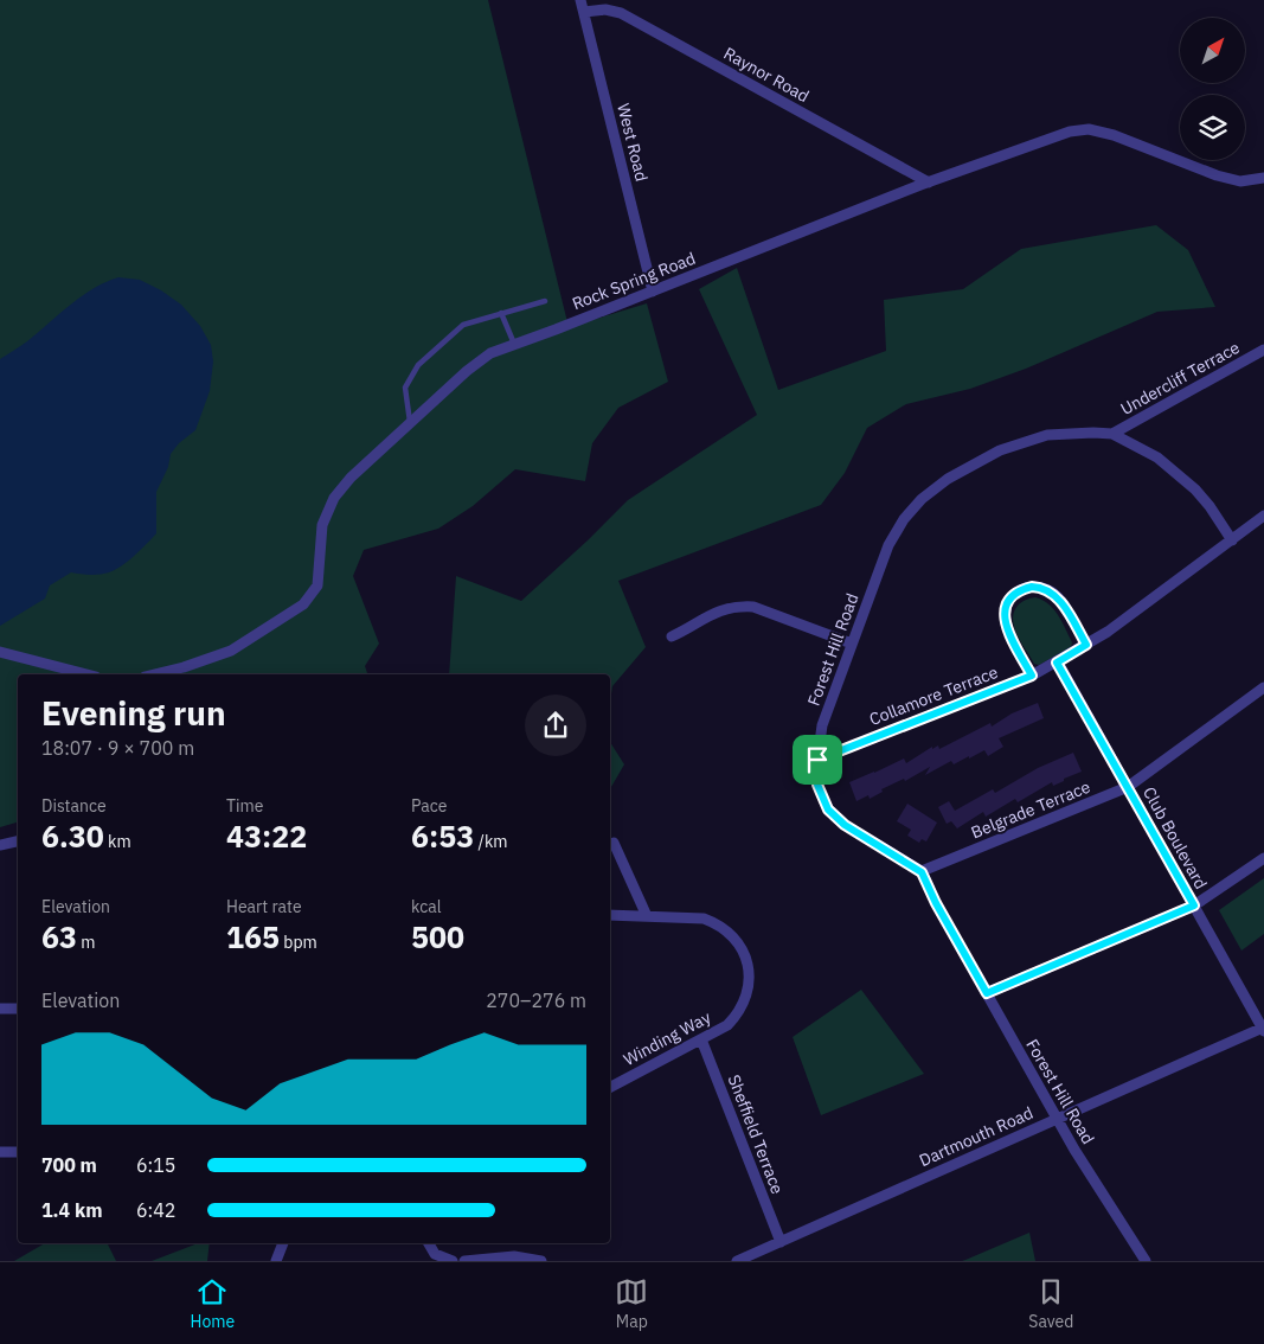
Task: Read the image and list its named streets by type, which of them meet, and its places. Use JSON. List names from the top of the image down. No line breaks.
{"streets":{"street":["Raynor Road","West Road","Rock Spring Road","Undercliff Terrace","Forest Hill Road","Collamore Terrace","Belgrade Terrace","Club Boulevard","Winding Way","Sheffield Terrace","Dartmouth Road"]},"crossings":[["Raynor Road","West Road"],["Raynor Road","Rock Spring Road"],["West Road","Rock Spring Road"],["Undercliff Terrace","Forest Hill Road"],["Forest Hill Road","Collamore Terrace"],["Forest Hill Road","Belgrade Terrace"],["Forest Hill Road","Dartmouth Road"],["Collamore Terrace","Club Boulevard"],["Belgrade Terrace","Club Boulevard"],["Club Boulevard","Dartmouth Road"],["Winding Way","Sheffield Terrace"],["Sheffield Terrace","Dartmouth Road"]],"north":"top right","page":{"heading":["Evening run","18:07 · 9 × 700 m"],"stats":[["Distance","6.30 km"],["Time","43:22"],["Pace","6:53 /km"],["Elevation","63 m"],["Heart rate","165 bpm"],["kcal","500"]],"chart":["Elevation","270–276 m"],"list":[{"name":"700 m","note":"6:15"},{"name":"1.4 km","note":"6:42"}],"tabs":["Home","Map","Saved"]}}
